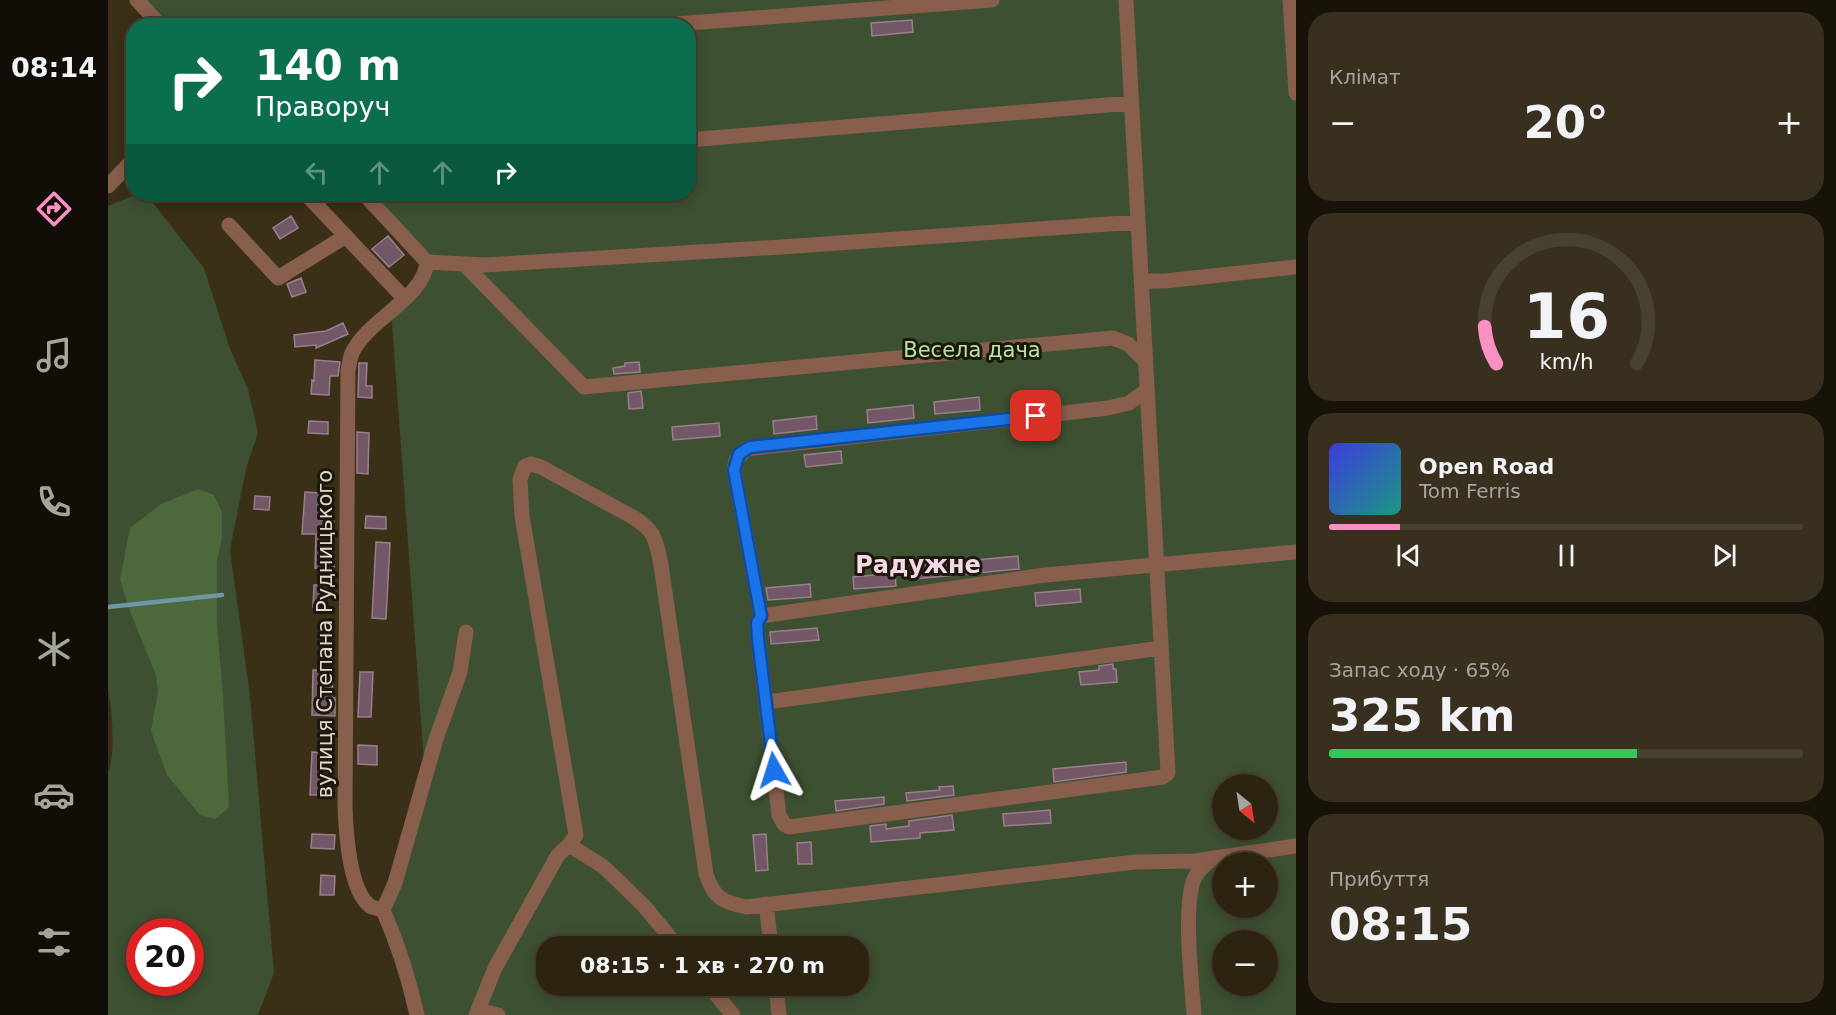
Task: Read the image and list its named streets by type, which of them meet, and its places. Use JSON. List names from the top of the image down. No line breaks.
{"streets":{"street":["вулиця Степана Рудницького"]},"districts":["Радужне"],"parks":["Весела дача"],"north":"bottom right","page":{"tabs":"08:14","tile":["Клімат",["Запас ходу · 65%","325 km"],["Прибуття","08:15"]],"turn":["140 m","Праворуч"],"heat":["−","20°","+"],"song":["Open Road","Tom Ferris"],"map_buttons":["+","−"],"limit":"20","trip":"08:15 · 1 хв · 270 m","gauge":["16","km/h"]}}
